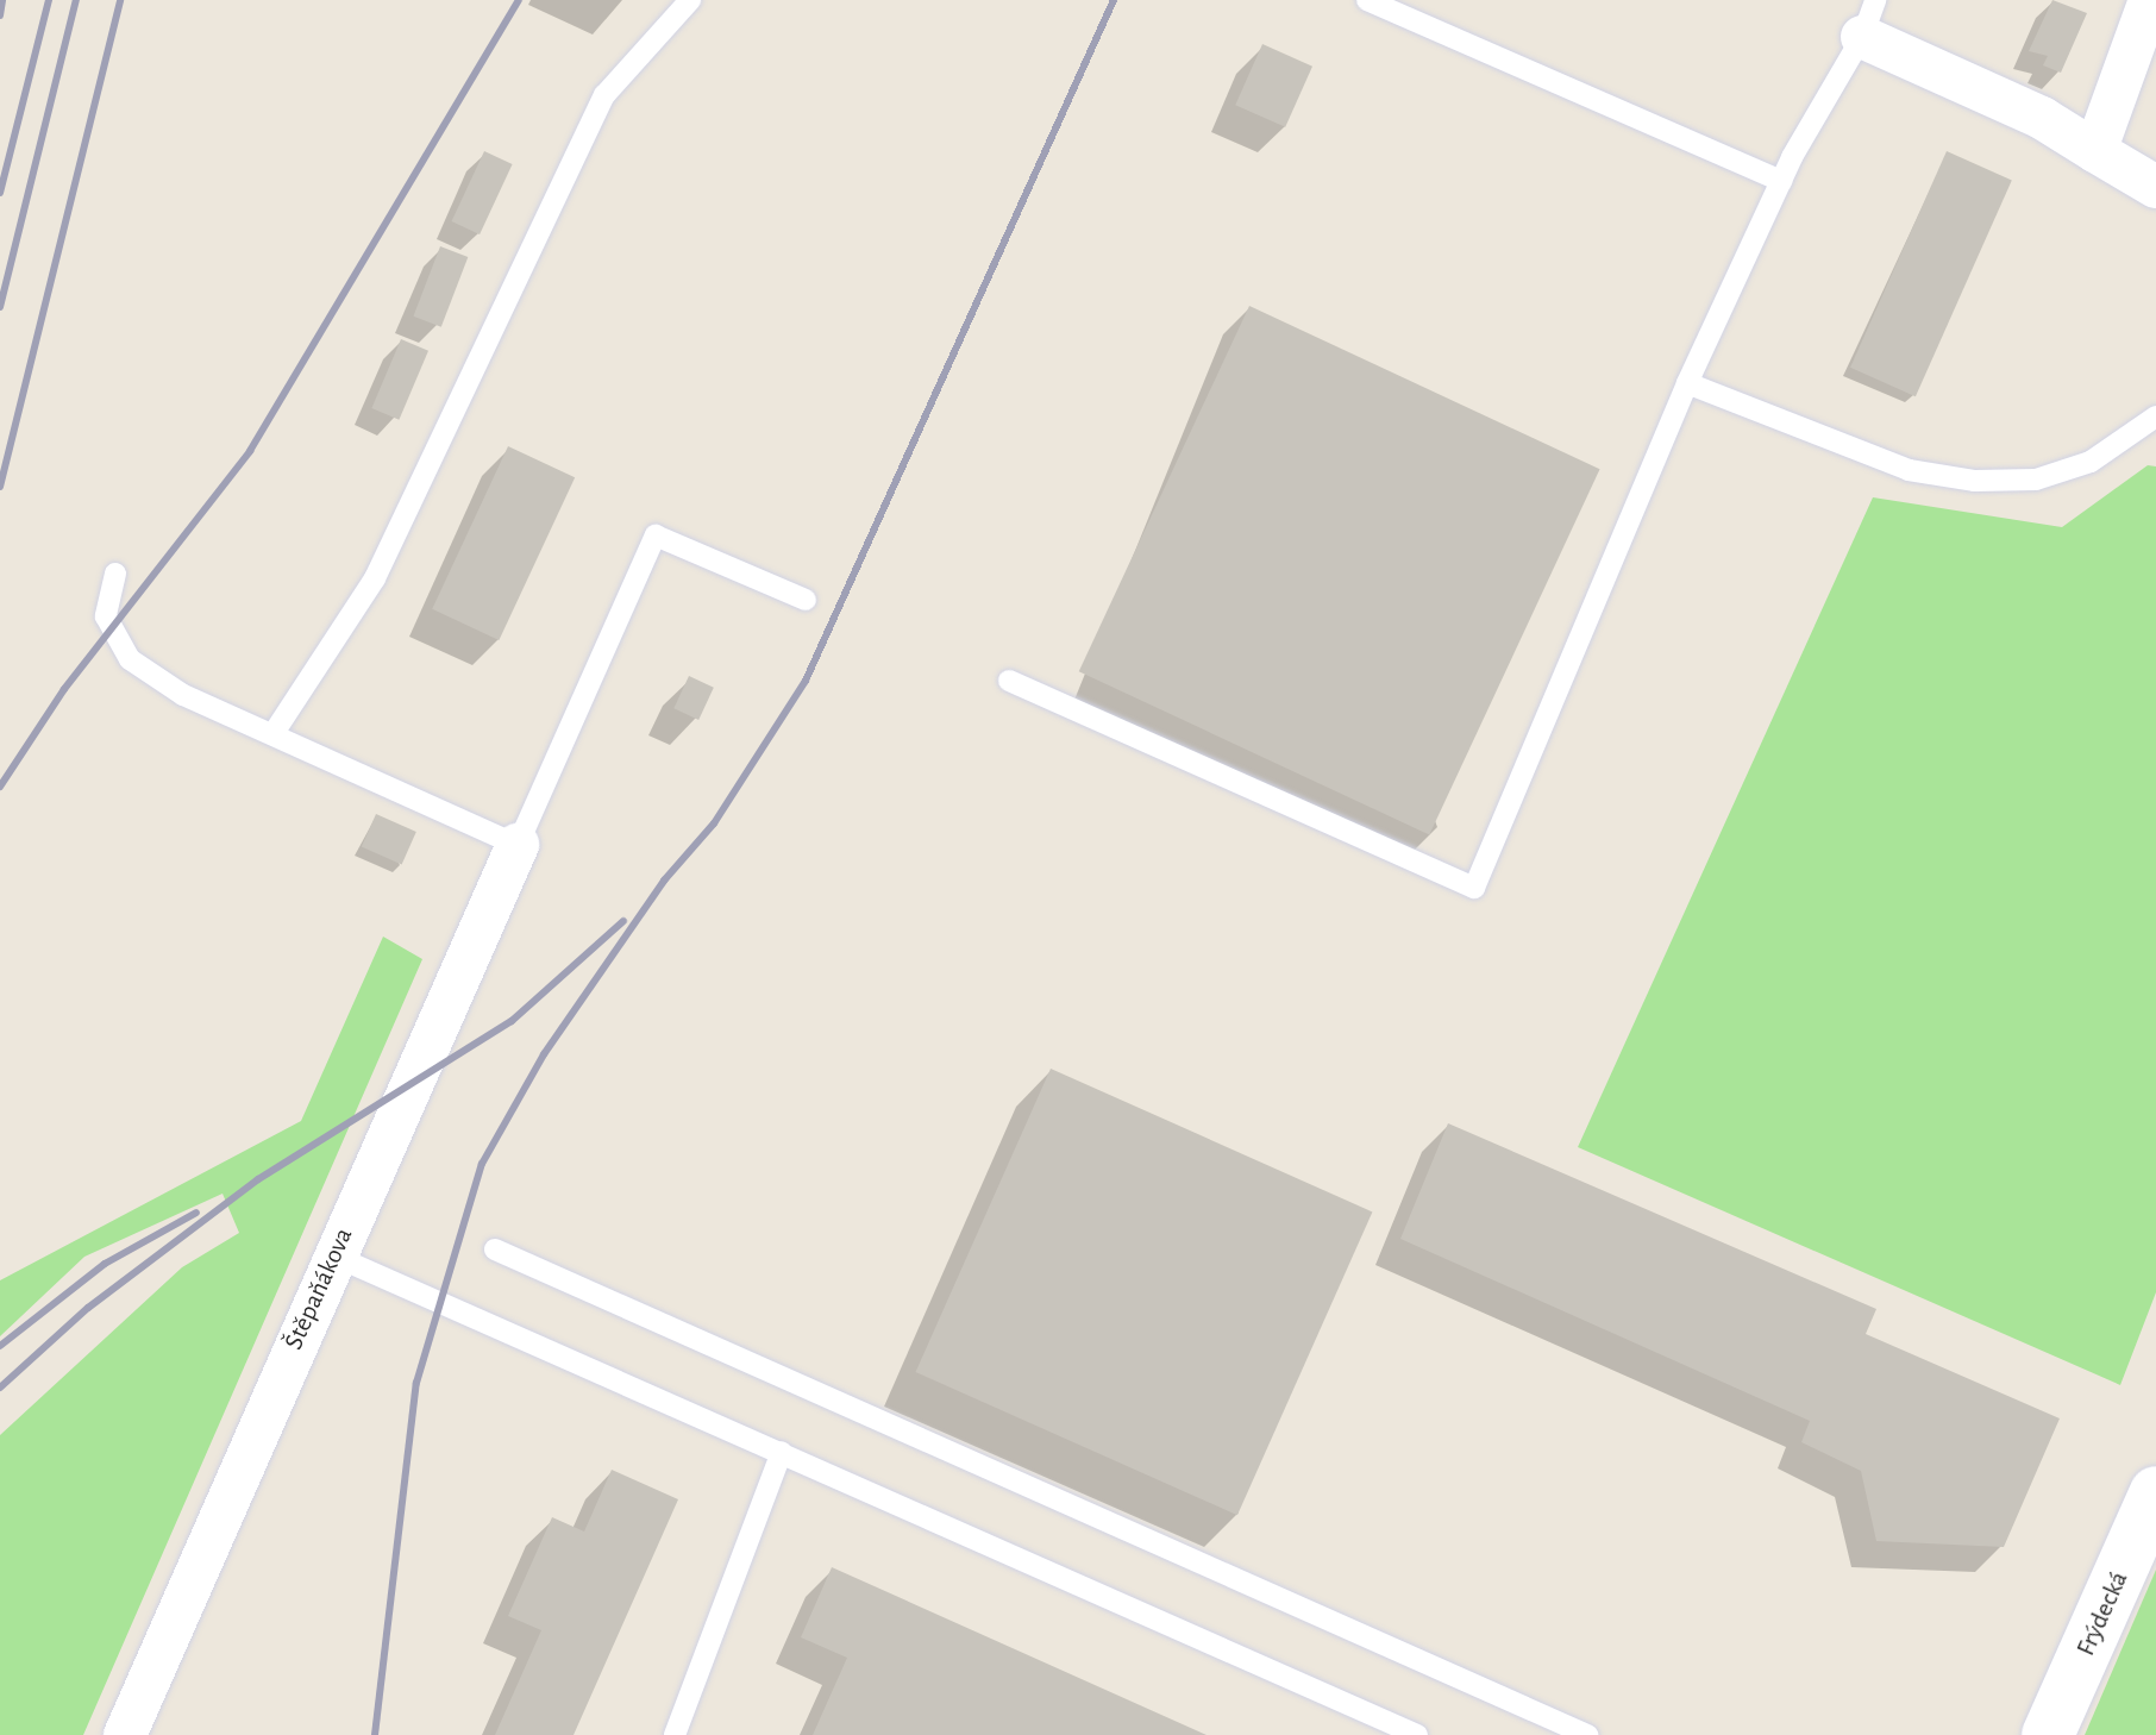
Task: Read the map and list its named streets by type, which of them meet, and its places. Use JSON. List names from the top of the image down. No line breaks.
{"streets":{"main road":["Frýdecká"],"street":["Štěpaňákova"]}}
